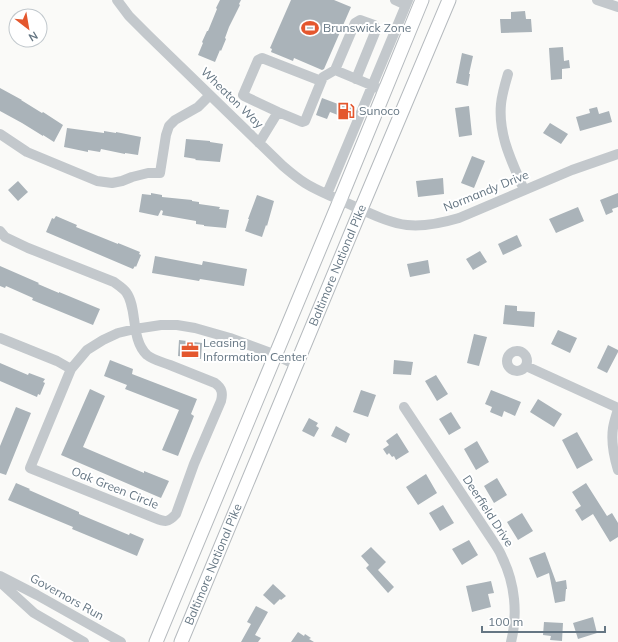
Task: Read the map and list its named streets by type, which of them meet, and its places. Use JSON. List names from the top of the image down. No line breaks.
{"streets":{"main road":["Baltimore National Pike"],"street":["Wheaton Way","Normandy Drive","Oak Green Circle","Deerfield Drive","Governors Run"]},"crossings":[["Wheaton Way","Normandy Drive"],["Wheaton Way","Baltimore National Pike"],["Normandy Drive","Baltimore National Pike"],["Baltimore National Pike","Oak Green Circle"]],"places":{"sports":["Brunswick Zone"],"fuel station":["Sunoco"],"office":["Leasing Information Center"]},"scale_bar":"100 m","north":"bottom right"}
